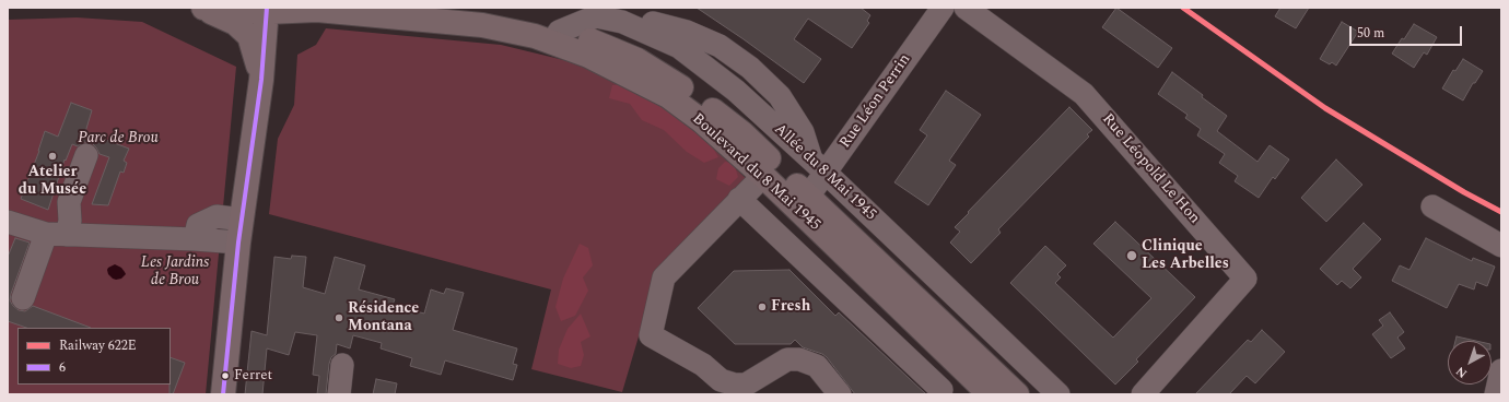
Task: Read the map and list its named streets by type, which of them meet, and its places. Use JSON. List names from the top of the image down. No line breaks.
{"streets":{"main road":["Boulevard du 8 Mai 1945"],"street":["Rue Léon Perrin","Rue Léopold Le Hon","Allée du 8 Mai 1945"]},"crossings":[["Rue Léon Perrin","Boulevard du 8 Mai 1945"],["Rue Léon Perrin","Allée du 8 Mai 1945"],["Boulevard du 8 Mai 1945","Allée du 8 Mai 1945"]],"parks":["Parc de Brou","Les Jardins de Brou"],"places":["Atelier du Musée","Clinique Les Arbelles","Fresh","Résidence Montana","Ferret"],"lines":["rail line 622E","transit line 6"],"legend":["Railway 622E","6"],"scale_bar":"50 m","north":"bottom left"}
